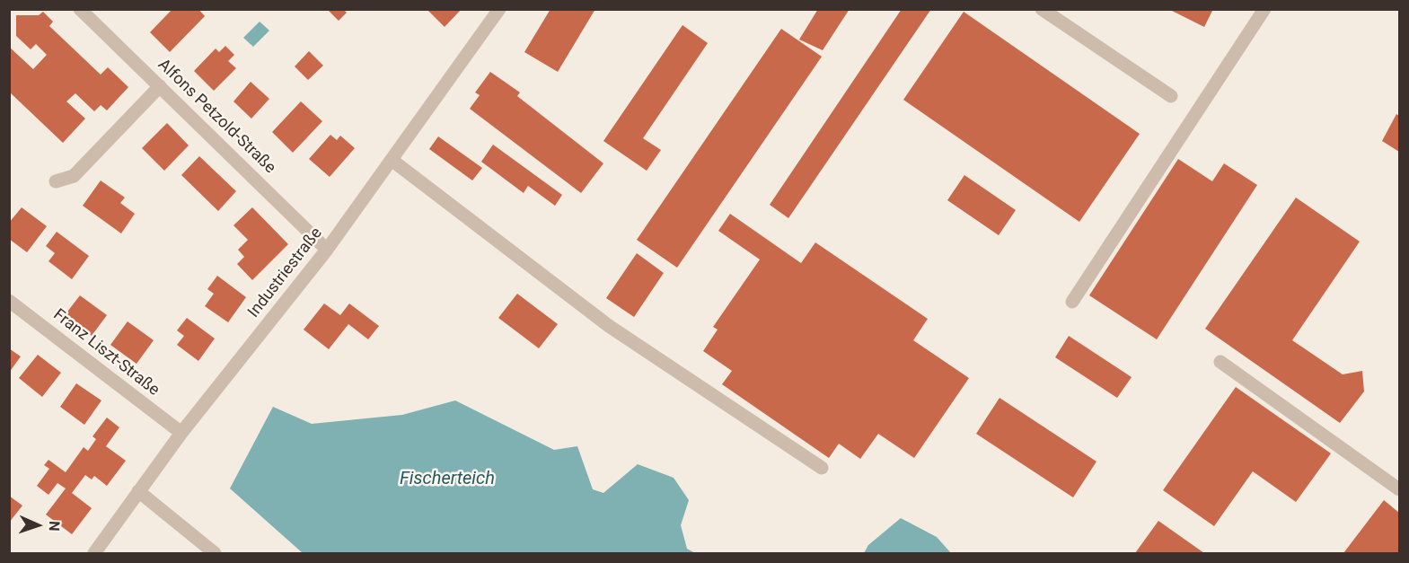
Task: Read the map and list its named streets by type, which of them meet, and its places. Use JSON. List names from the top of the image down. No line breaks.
{"streets":{"street":["Alfons Petzold-Straße","Industriestraße","Franz Liszt-Straße"]},"crossings":[["Alfons Petzold-Straße","Industriestraße"],["Industriestraße","Franz Liszt-Straße"]],"water":["Fischerteich"],"north":"right"}
